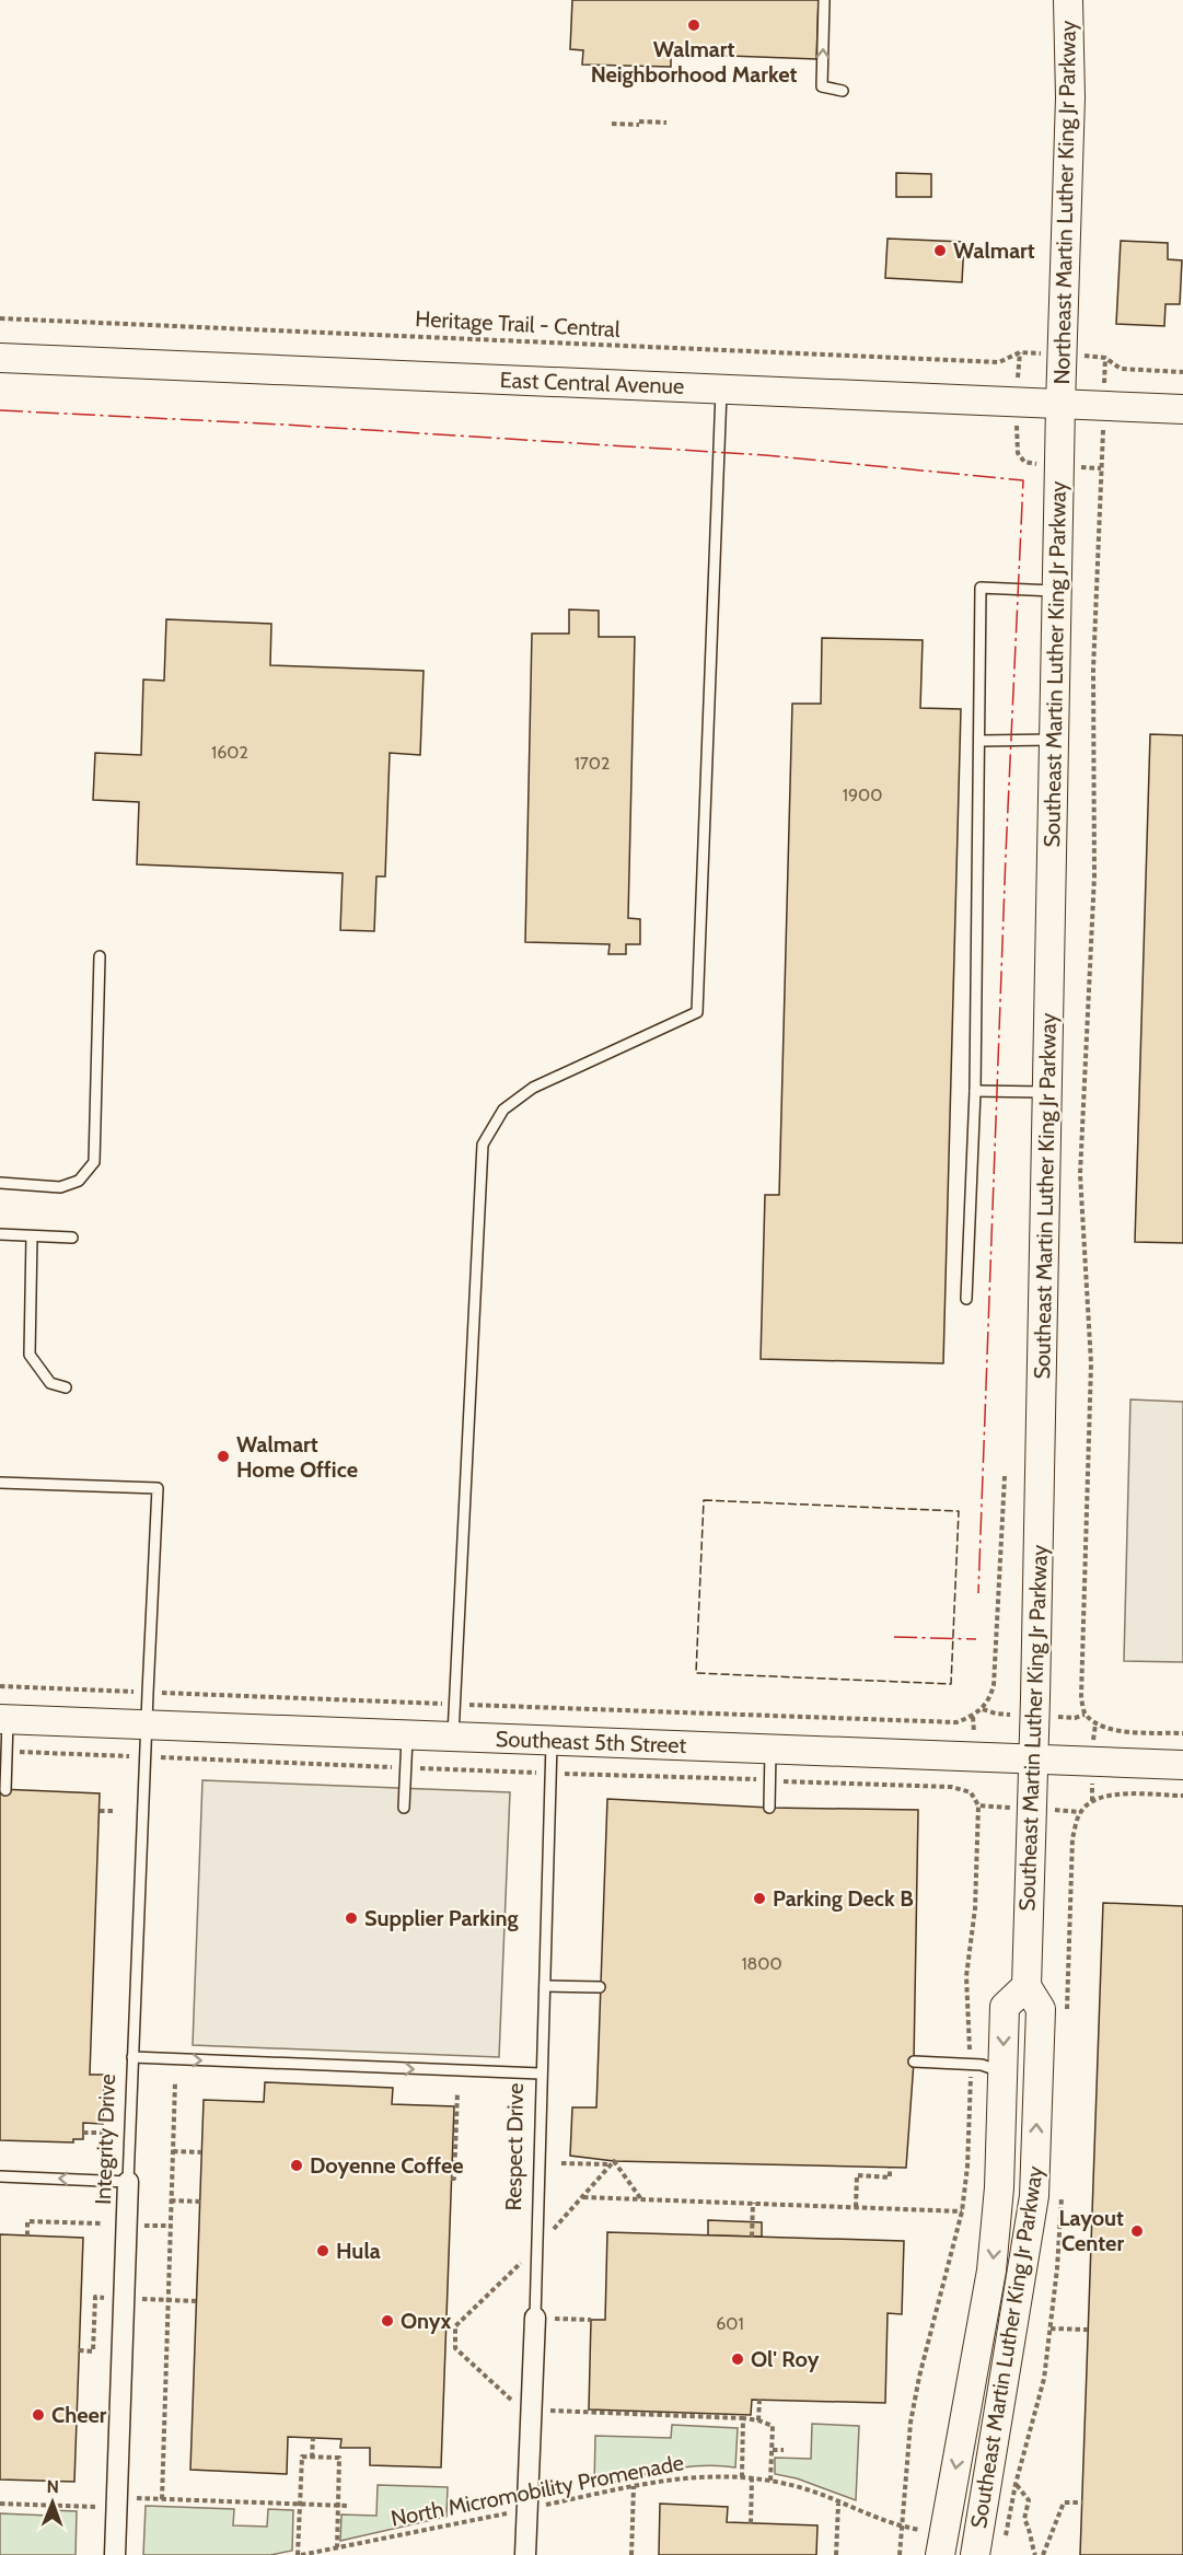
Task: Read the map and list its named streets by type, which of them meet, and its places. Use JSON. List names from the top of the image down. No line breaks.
{"streets":{"street":["Northeast Martin Luther King Jr Parkway","East Central Avenue","Southeast Martin Luther King Jr Parkway","Southeast 5th Street","Integrity Drive","Respect Drive"],"path":["Heritage Trail - Central","North Micromobility Promenade"]},"crossings":[["Northeast Martin Luther King Jr Parkway","East Central Avenue"],["Northeast Martin Luther King Jr Parkway","Southeast Martin Luther King Jr Parkway"],["East Central Avenue","Southeast Martin Luther King Jr Parkway"],["Southeast Martin Luther King Jr Parkway","Southeast 5th Street"],["Southeast Martin Luther King Jr Parkway","North Micromobility Promenade"],["Southeast 5th Street","Integrity Drive"],["Southeast 5th Street","Respect Drive"],["Respect Drive","North Micromobility Promenade"]],"places":["Walmart Neighborhood Market","Walmart","Walmart Home Office","Parking Deck B","Supplier Parking","Doyenne Coffee","Layout Center","Hula","Onyx","Ol' Roy","Cheer"],"house_numbers":["1602","1702","1900","1800","601"],"north":"top"}
